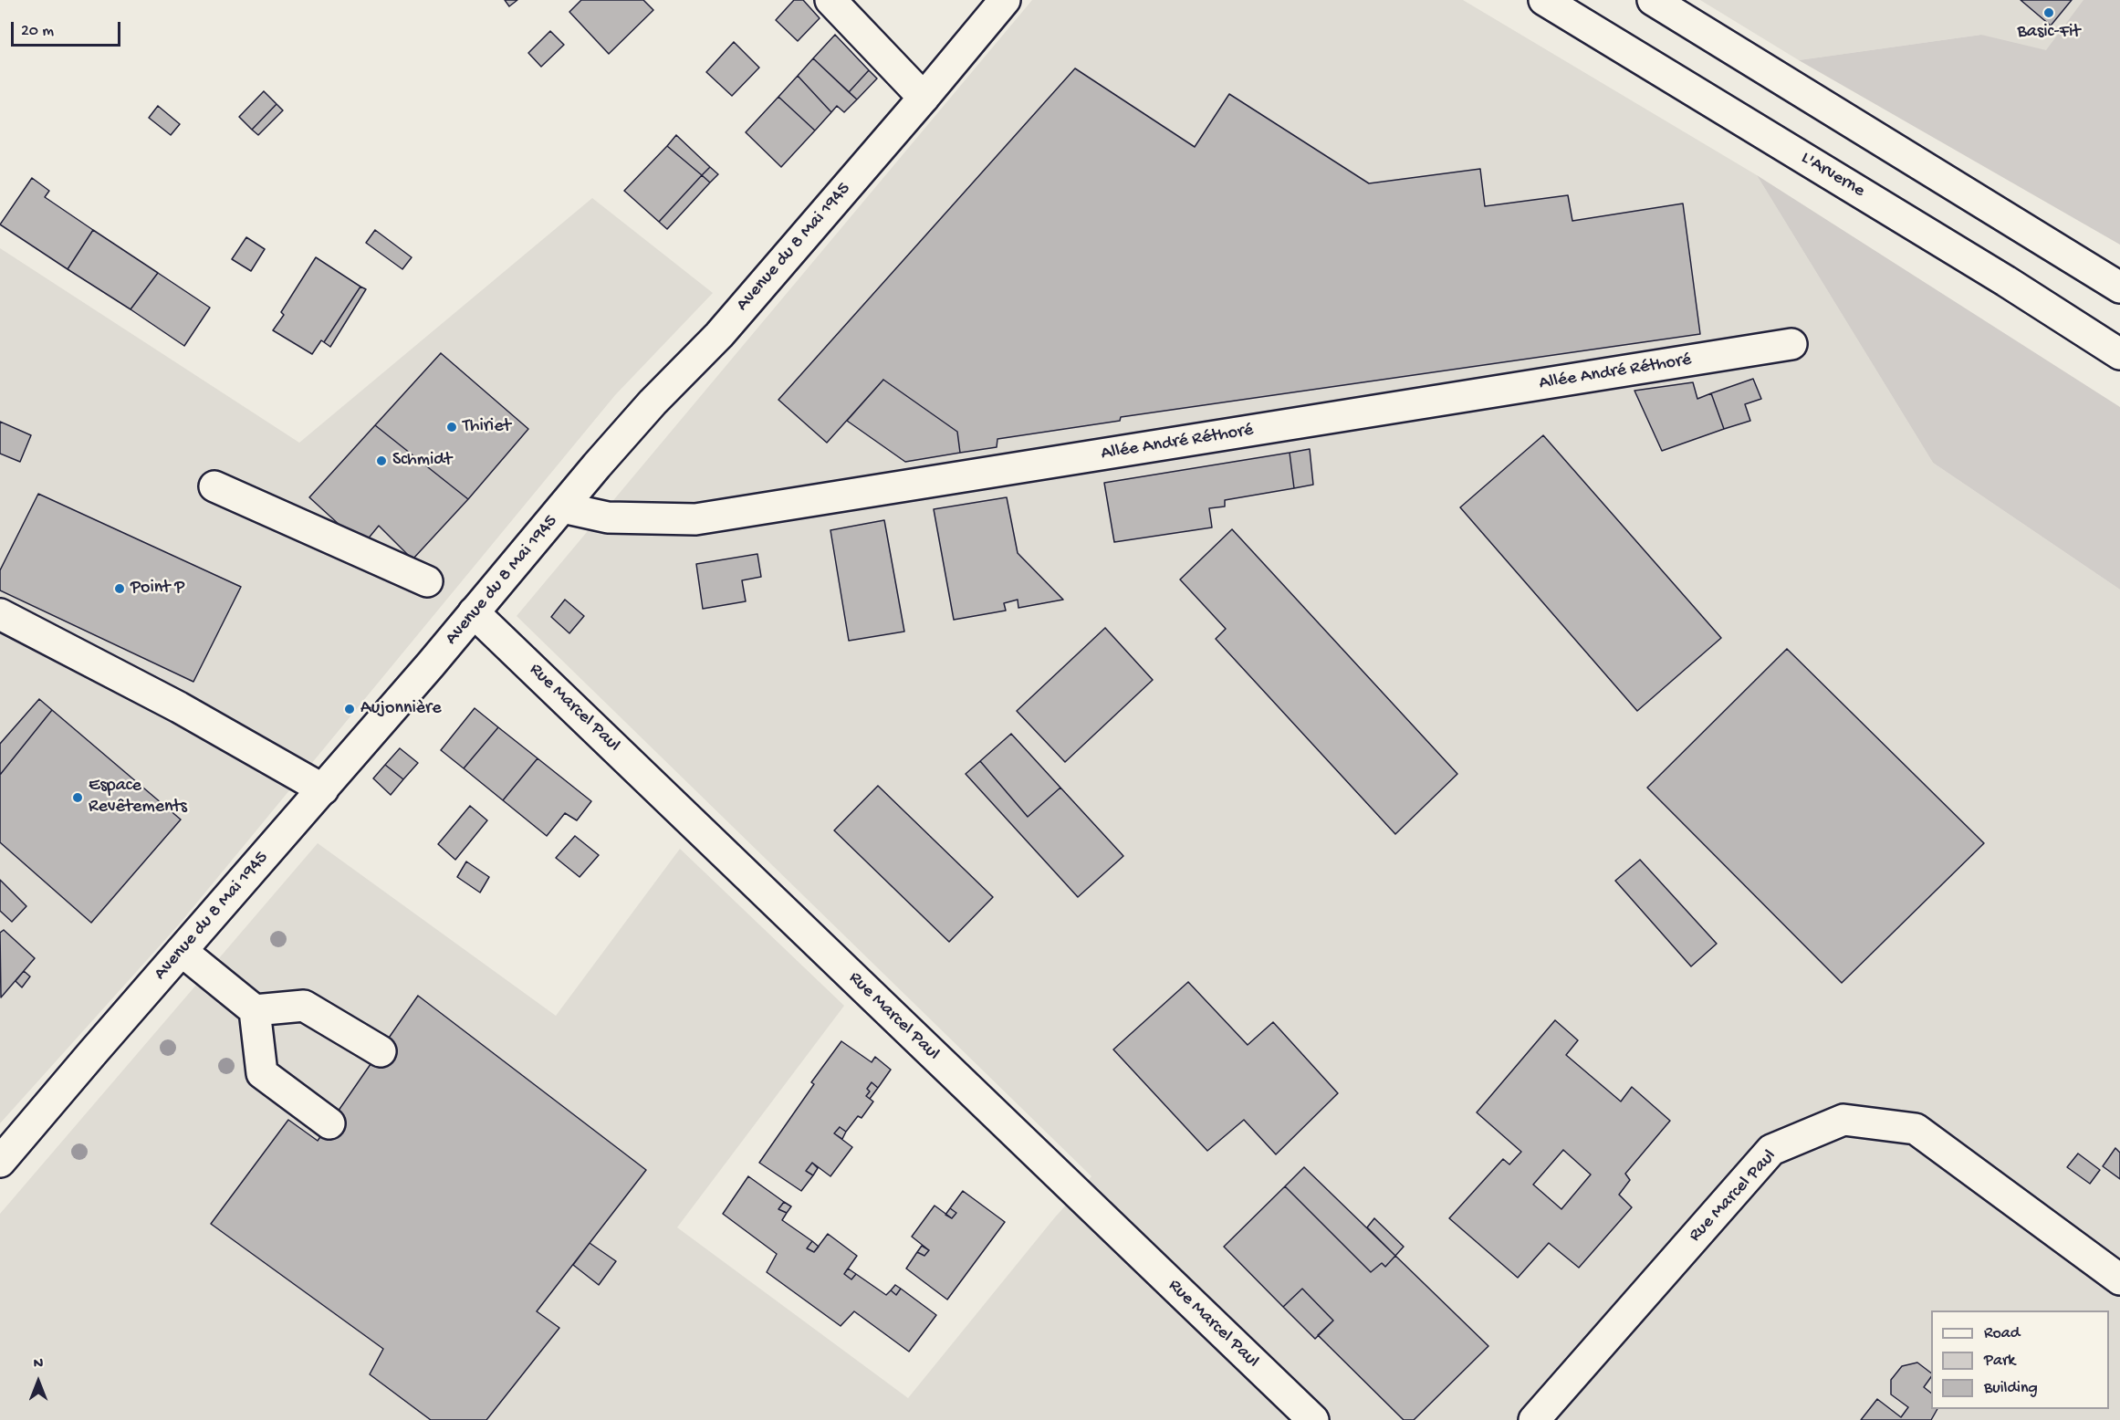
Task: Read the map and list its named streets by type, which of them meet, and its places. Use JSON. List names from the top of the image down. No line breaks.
{"streets":{"main road":["L'Arverne","Avenue du 8 Mai 1945","Allée André Réthoré","Rue Marcel Paul"]},"crossings":[["Avenue du 8 Mai 1945","Allée André Réthoré"],["Avenue du 8 Mai 1945","Rue Marcel Paul"]],"places":["Basic-Fit","Thiriet","Schmidt","Point P","Aujonnière","Espace Revêtements"],"legend":["Road","Park","Building"],"scale_bar":"20 m","north":"top"}
